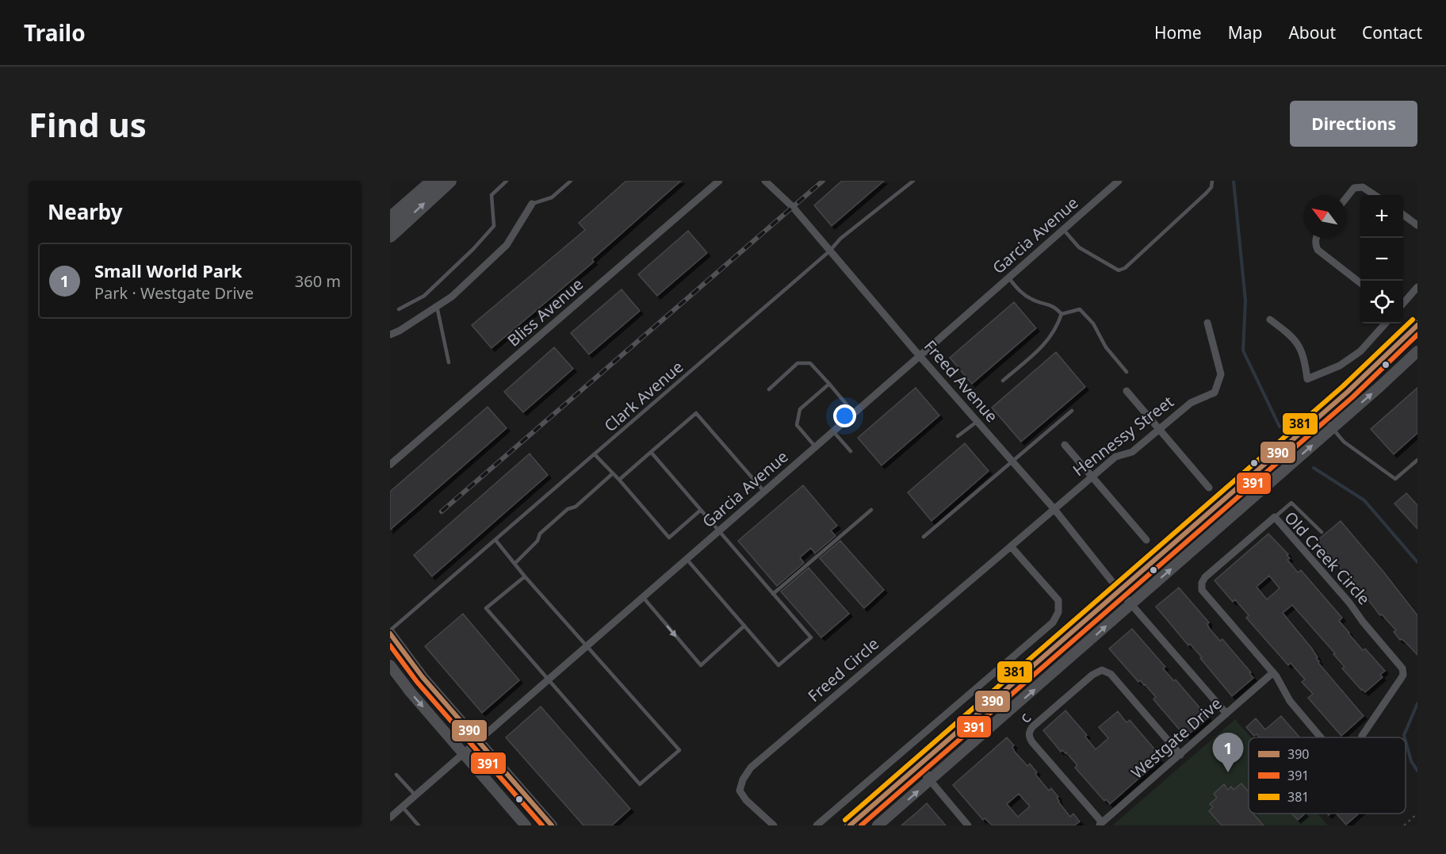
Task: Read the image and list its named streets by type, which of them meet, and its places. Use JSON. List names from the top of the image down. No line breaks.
{"streets":{"street":["Garcia Avenue","Bliss Avenue","Freed Avenue","Hennessy Street","Old Creek Circle","Freed Circle","c","Westgate Drive"],"lane":["Clark Avenue"]},"crossings":[["Garcia Avenue","Freed Avenue"],["Freed Avenue","Clark Avenue"],["Freed Avenue","Hennessy Street"],["Freed Avenue","Freed Circle"],["Freed Avenue","Westgate Drive"],["Hennessy Street","Freed Circle"],["Old Creek Circle","Westgate Drive"],["c","Westgate Drive"]],"lines":["transit line 381","transit line 390","transit line 391"],"legend":["390","391","381"],"north":"top left","page":{"header":"Trailo","nav":["Home","Map","About","Contact"],"buttons":"Directions","title":"Find us","heading":"Nearby","map_buttons":["+","−"],"list":[{"mark":"1","name":"Small World Park","note":"Park · Westgate Drive","value":"360 m"}],"pins":"1"}}
